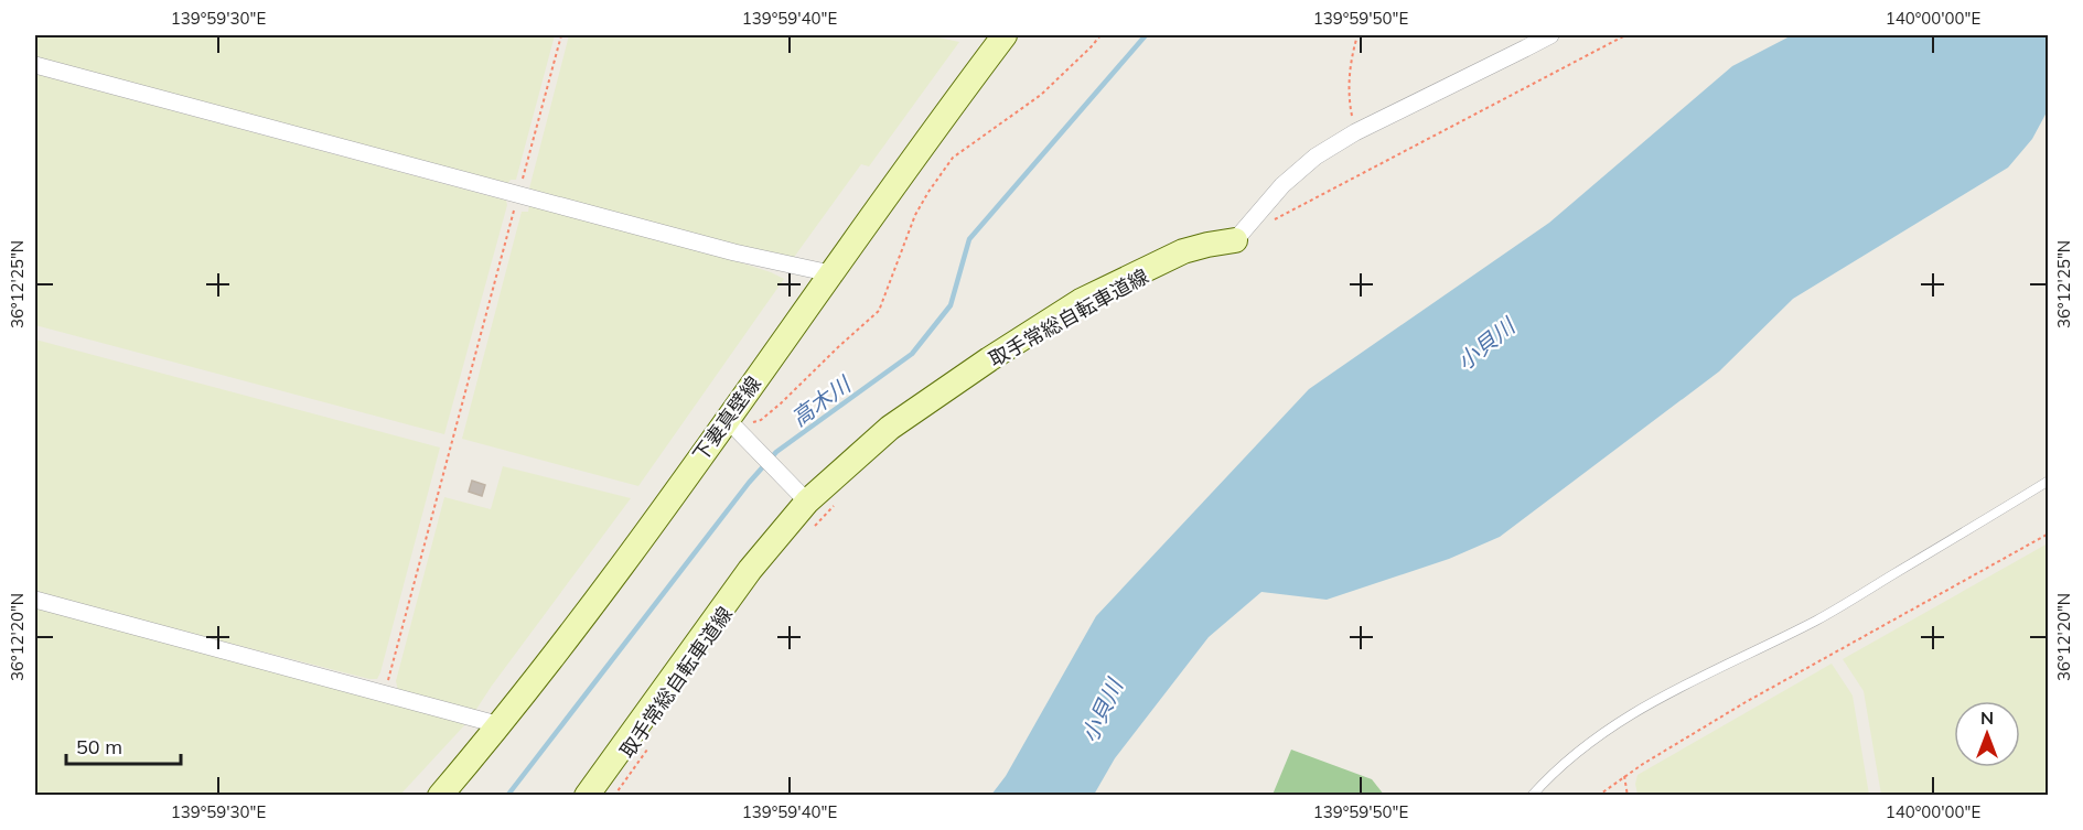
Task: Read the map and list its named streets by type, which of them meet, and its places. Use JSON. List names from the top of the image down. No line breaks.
{"streets":{"main road":["下妻真壁線"],"path":["取手常総自転車道線"]},"water":["小貝川","高木川"],"scale_bar":"50 m","north":"top","coordinates":["139°59'30\"E","139°59'40\"E","139°59'50\"E","140°00'00\"E","36°12'25\"N","36°12'20\"N"]}
